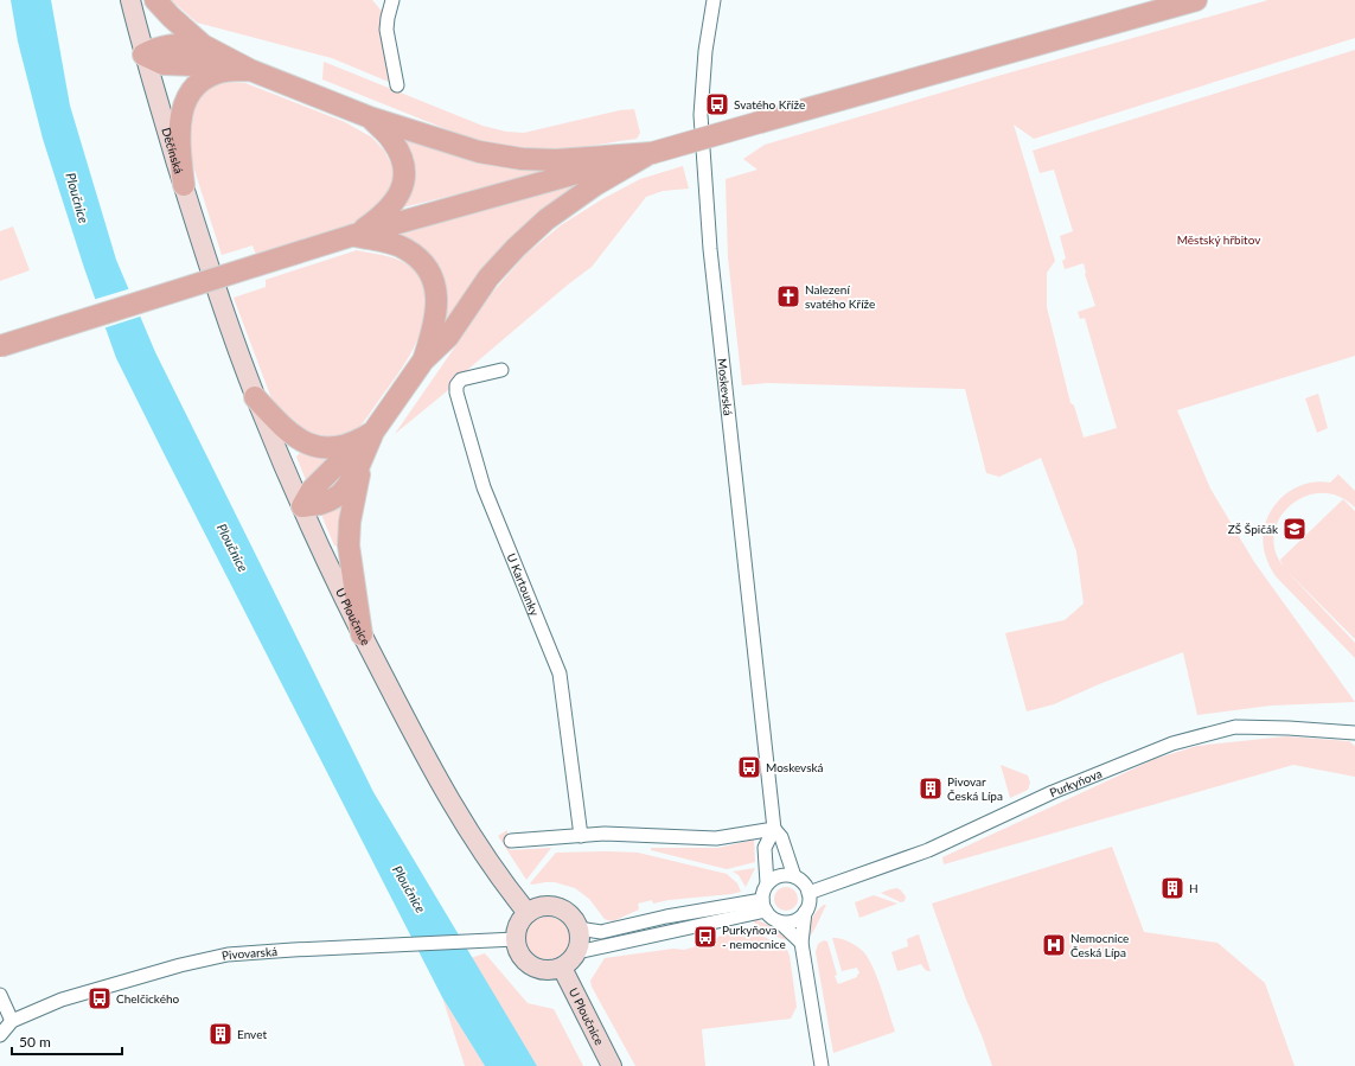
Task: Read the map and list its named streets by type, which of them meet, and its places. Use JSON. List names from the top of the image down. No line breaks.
{"streets":{"main road":["Děčínská","U Ploučnice"],"street":["Moskevská","U Kartounky","Purkyňova","Pivovarská"]},"crossings":[["Děčínská","U Ploučnice"],["U Ploučnice","Pivovarská"]],"water":["Ploučnice"],"parks":["Městský hřbitov"],"places":{"bus stop":["Svatého Kříže","Moskevská","Purkyňova - nemocnice","Chelčického"],"church":["Nalezení svatého Kříže"],"school or university":["ZŠ Špičák"],"building":["Pivovar Česká Lípa","H","Envet"],"hospital":["Nemocnice Česká Lípa"]},"scale_bar":"50 m"}
